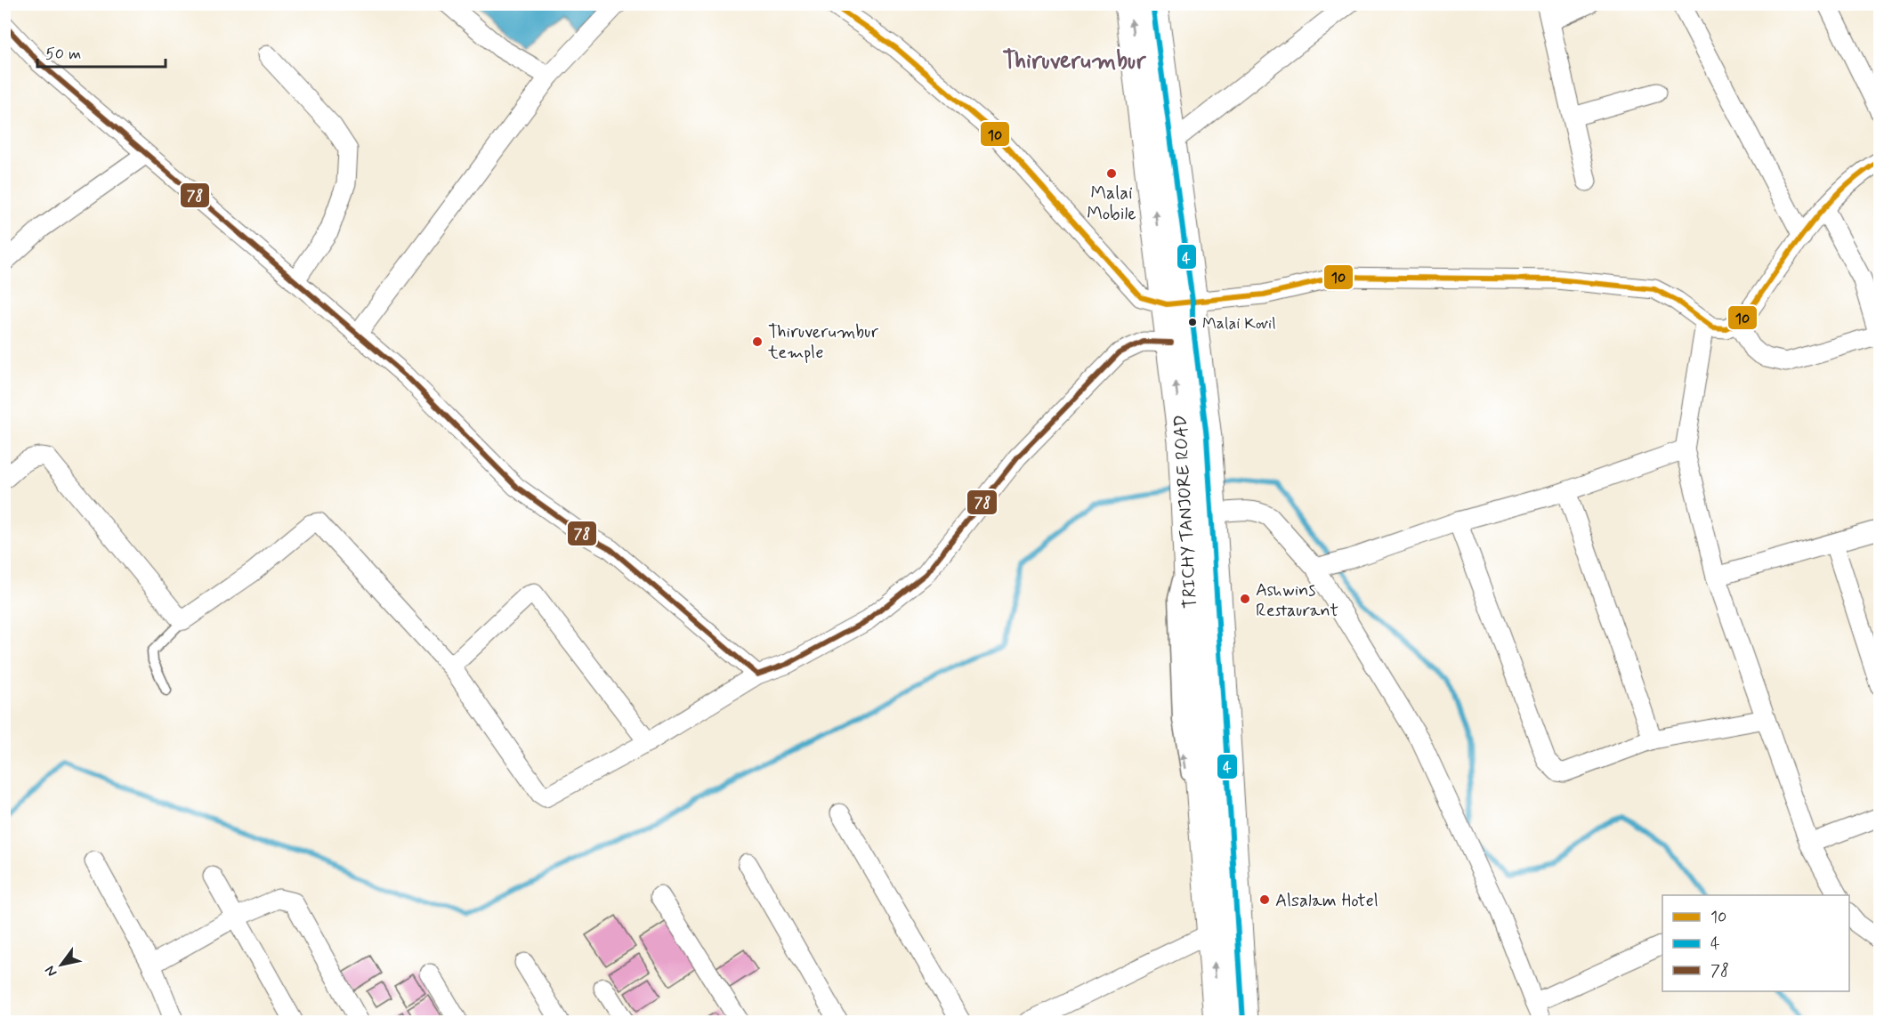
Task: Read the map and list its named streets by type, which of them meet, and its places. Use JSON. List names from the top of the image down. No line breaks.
{"streets":{"highway":["TRICHY TANJORE ROAD"]},"districts":["Thiruverumbur"],"places":["Malai Mobile","Malai Kovil","Thiruverumbur temple","Ashwins Restaurant","Alsalam Hotel"],"lines":["transit line 10","transit line 4","transit line 78"],"legend":["10","4","78"],"scale_bar":"50 m","north":"bottom left"}
